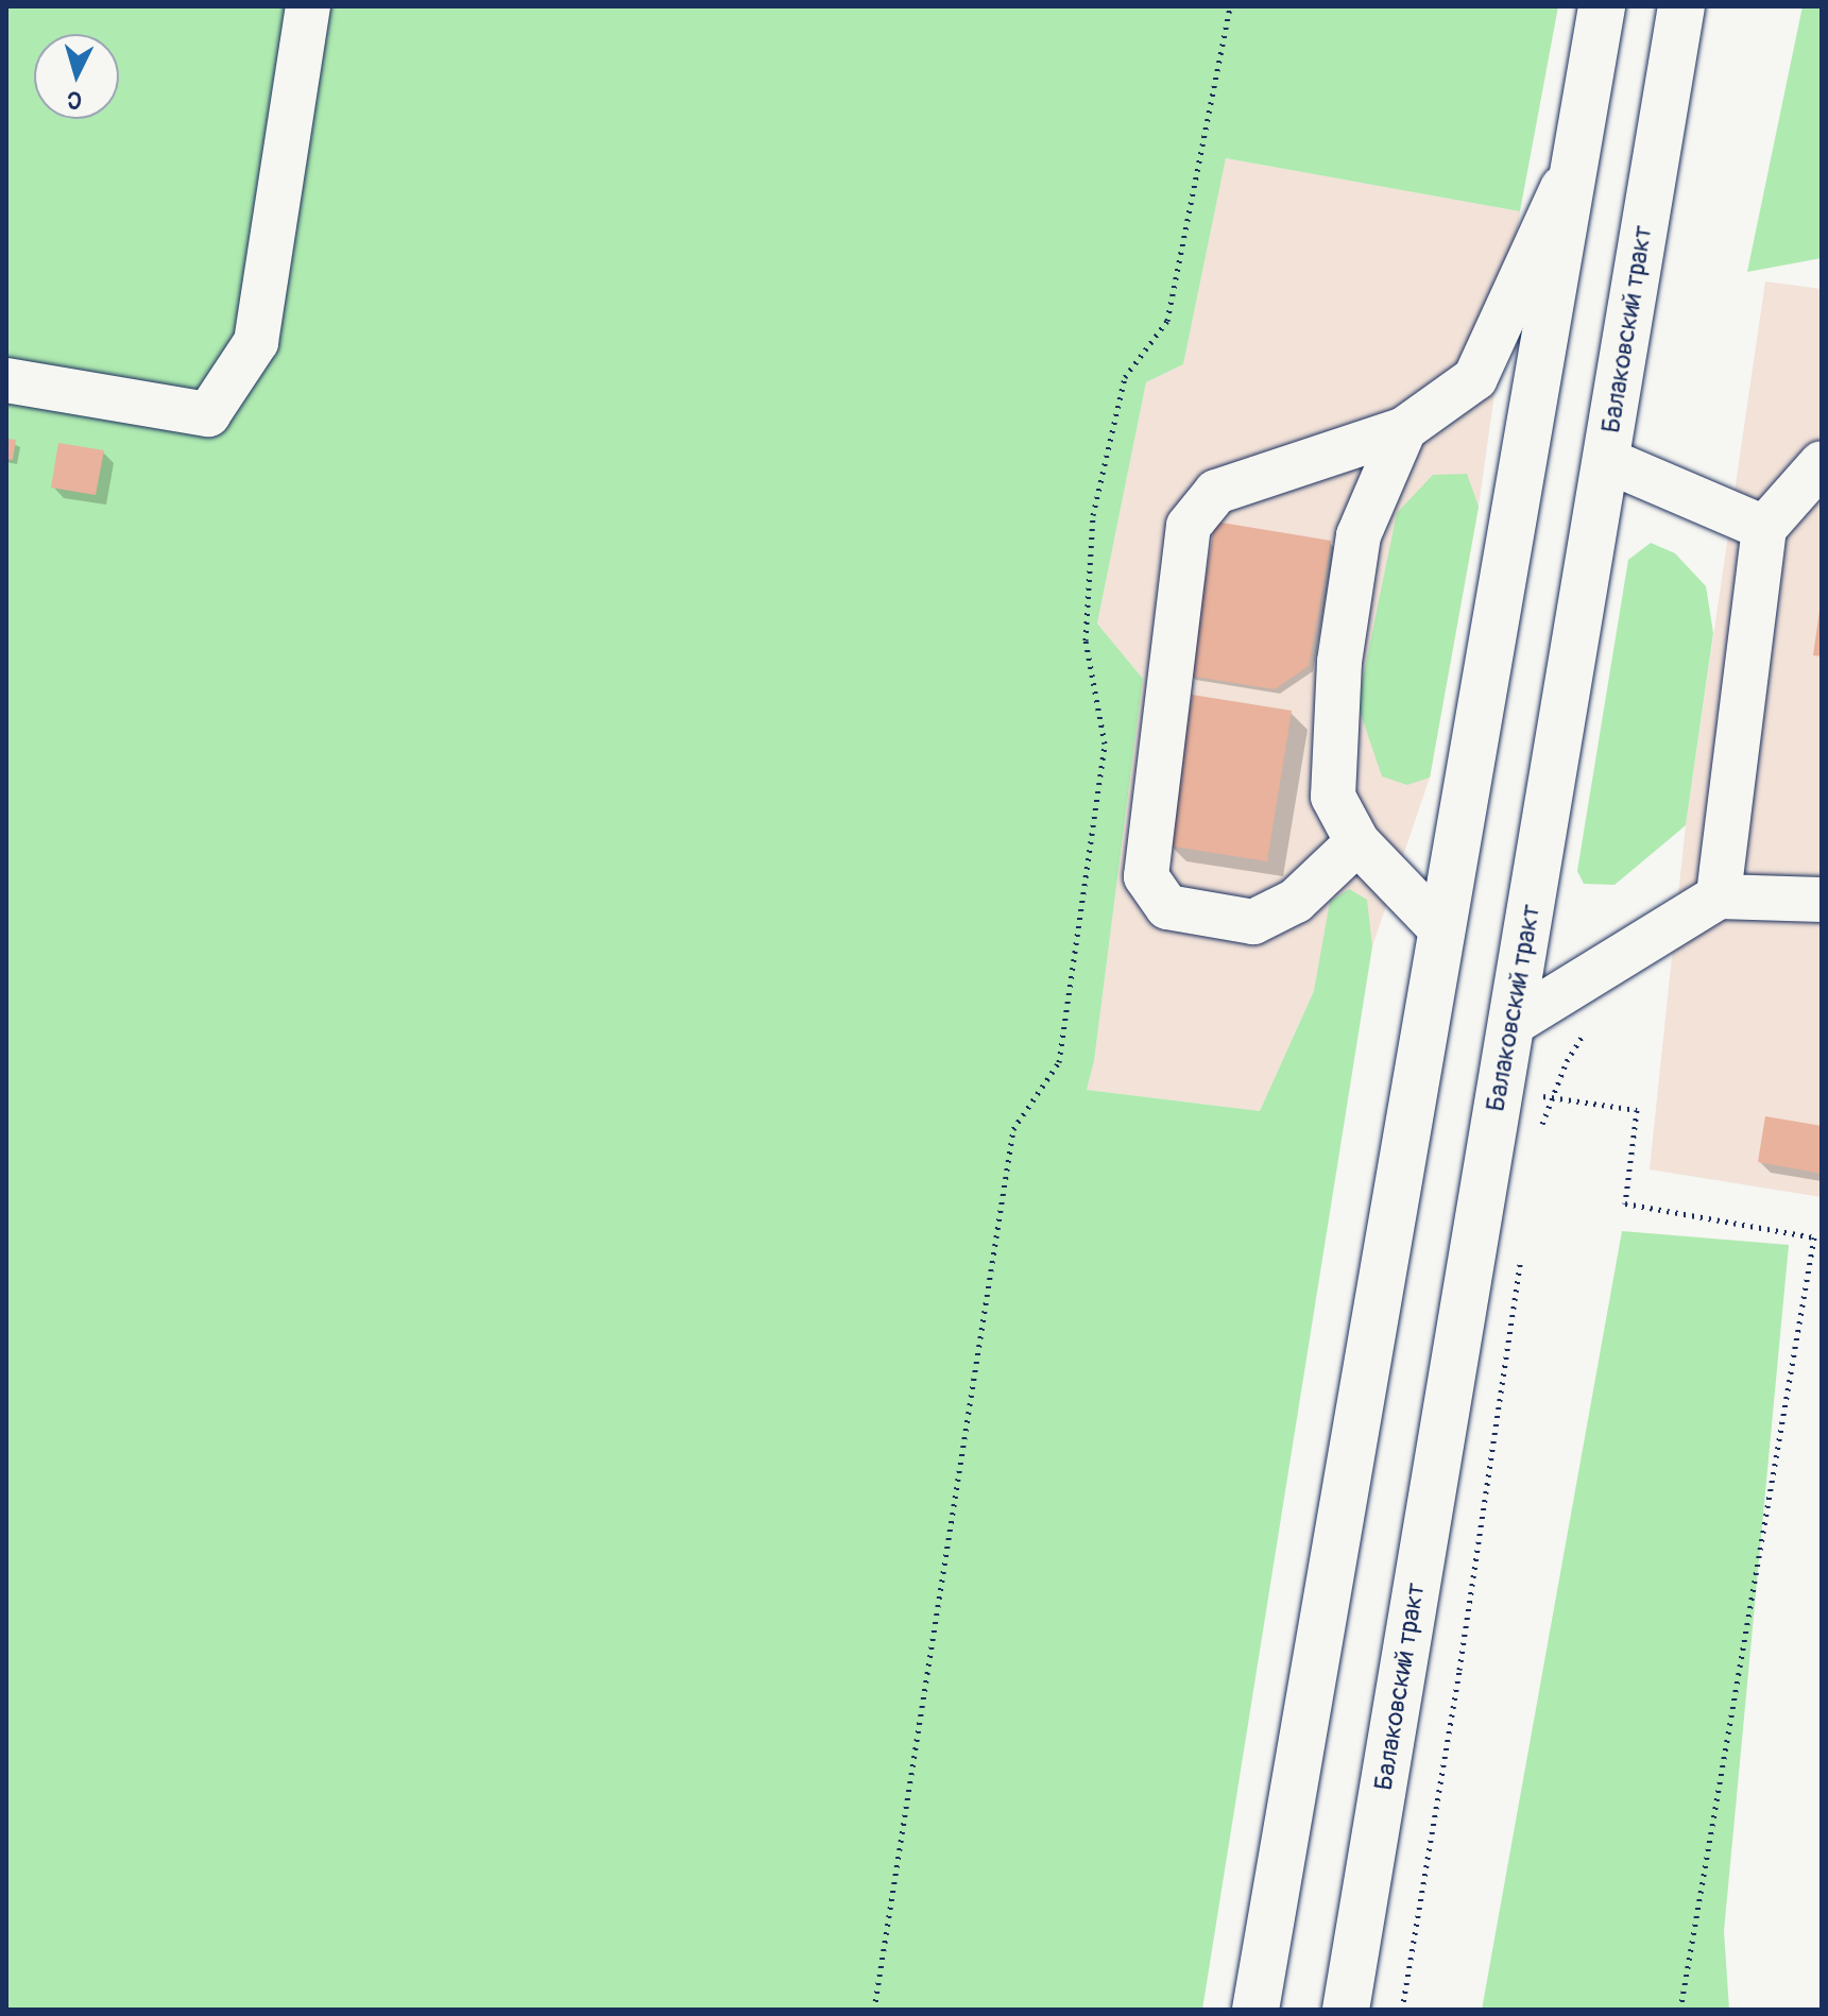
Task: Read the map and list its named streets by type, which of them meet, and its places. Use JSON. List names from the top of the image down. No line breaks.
{"streets":{"main road":["Балаковский тракт"]},"north":"bottom"}
